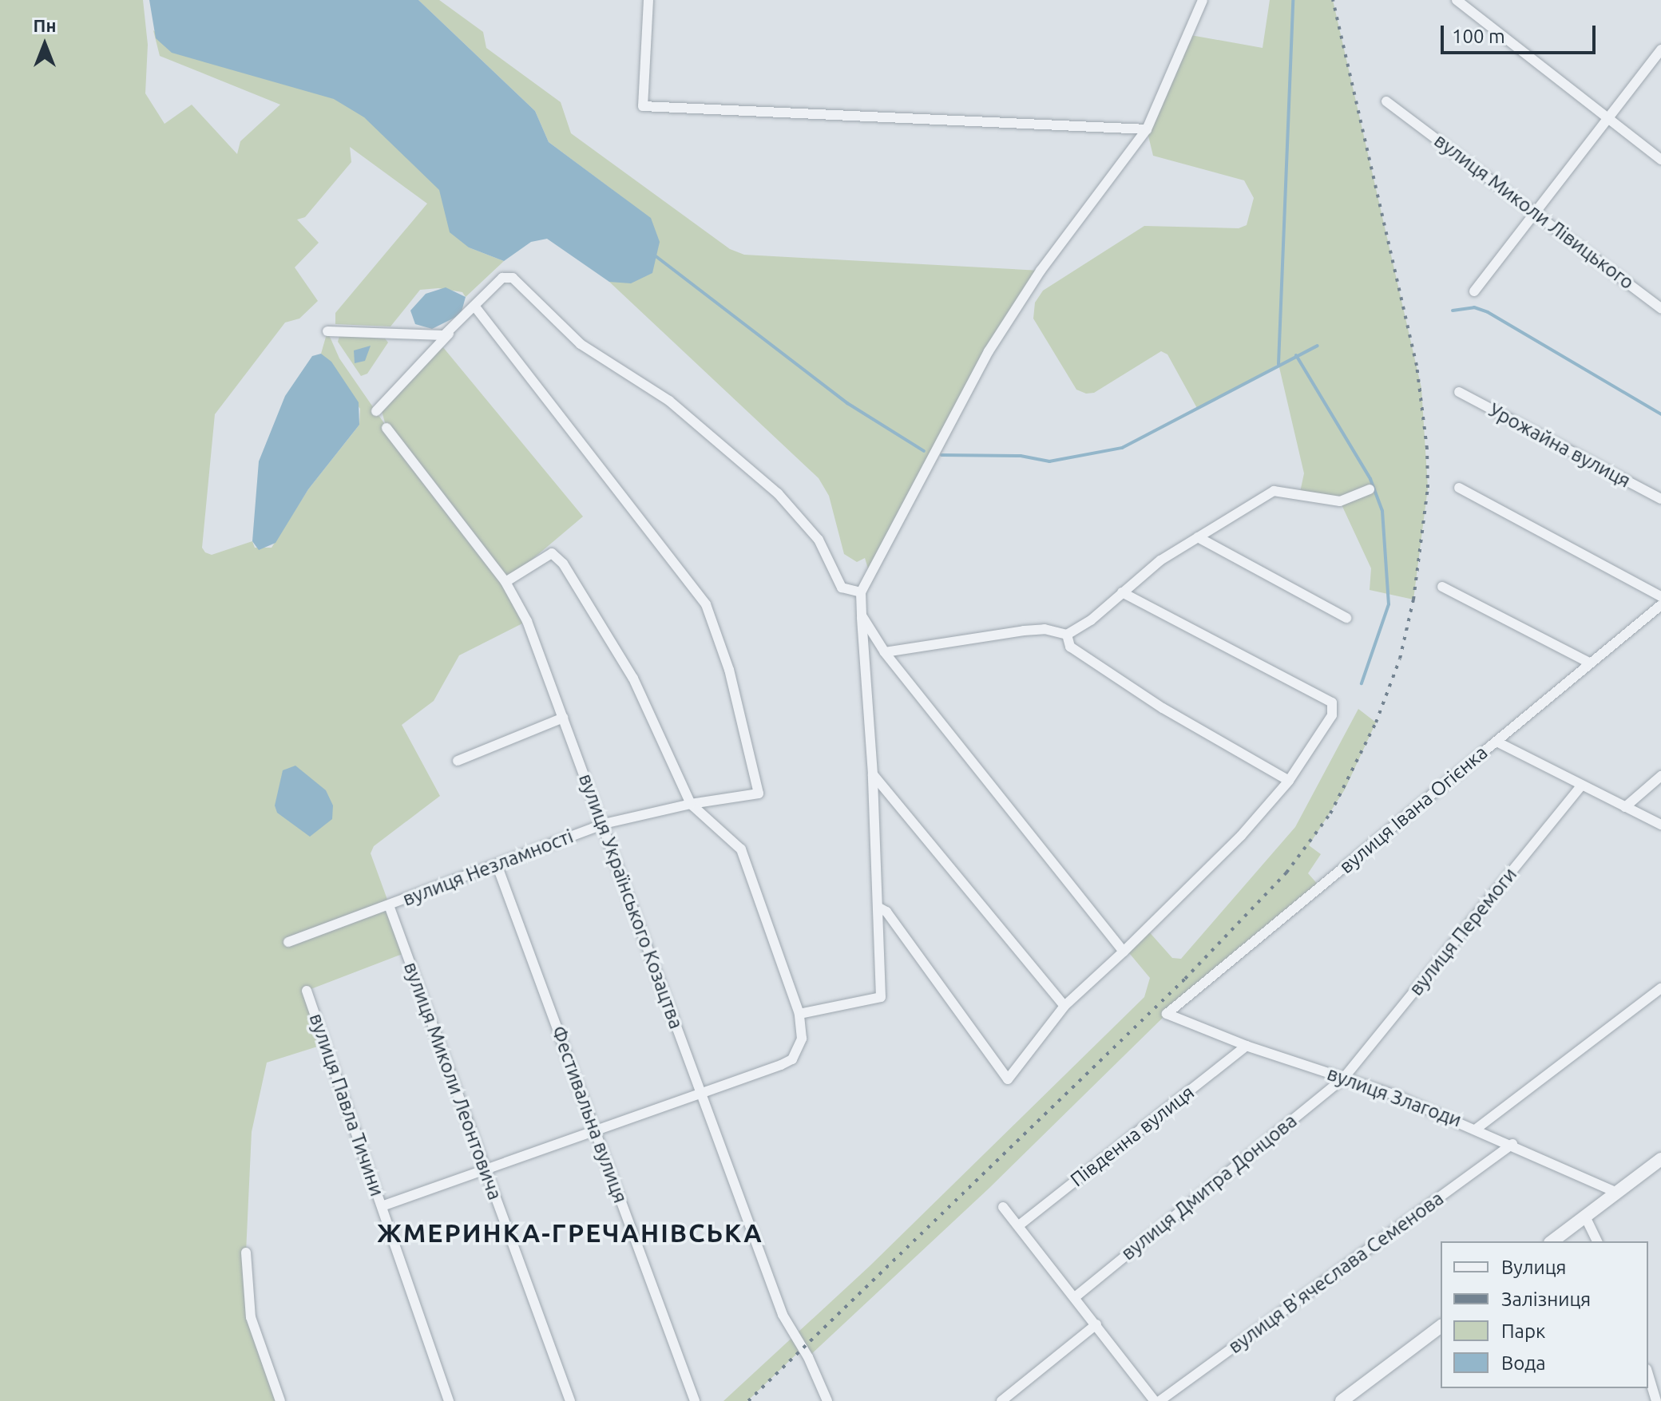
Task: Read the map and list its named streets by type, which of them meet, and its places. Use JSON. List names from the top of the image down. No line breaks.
{"streets":{"street":["вулиця Миколи Лівицького","Урожайна вулиця","вулиця Івана Огієнка","вулиця Незламності","вулиця Українського Козацтва","вулиця Перемоги","вулиця Миколи Леонтовича","вулиця Злагоди","вулиця Павла Тичини","Фестивальна вулиця","Південна вулиця","вулиця Дмитра Донцова","вулиця В'ячеслава Семенова"]},"crossings":[["вулиця Івана Огієнка","вулиця Злагоди"],["вулиця Незламності","вулиця Українського Козацтва"],["вулиця Незламності","вулиця Миколи Леонтовича"],["вулиця Незламності","Фестивальна вулиця"],["вулиця Перемоги","вулиця Злагоди"],["вулиця Перемоги","вулиця Дмитра Донцова"],["вулиця Злагоди","Південна вулиця"],["вулиця Злагоди","вулиця Дмитра Донцова"],["вулиця Злагоди","вулиця В'ячеслава Семенова"]],"districts":["ЖМЕРИНКА-ГРЕЧАНІВСЬКА"],"legend":["Вулиця","Залізниця","Парк","Вода"],"scale_bar":"100 m","north":"top"}
